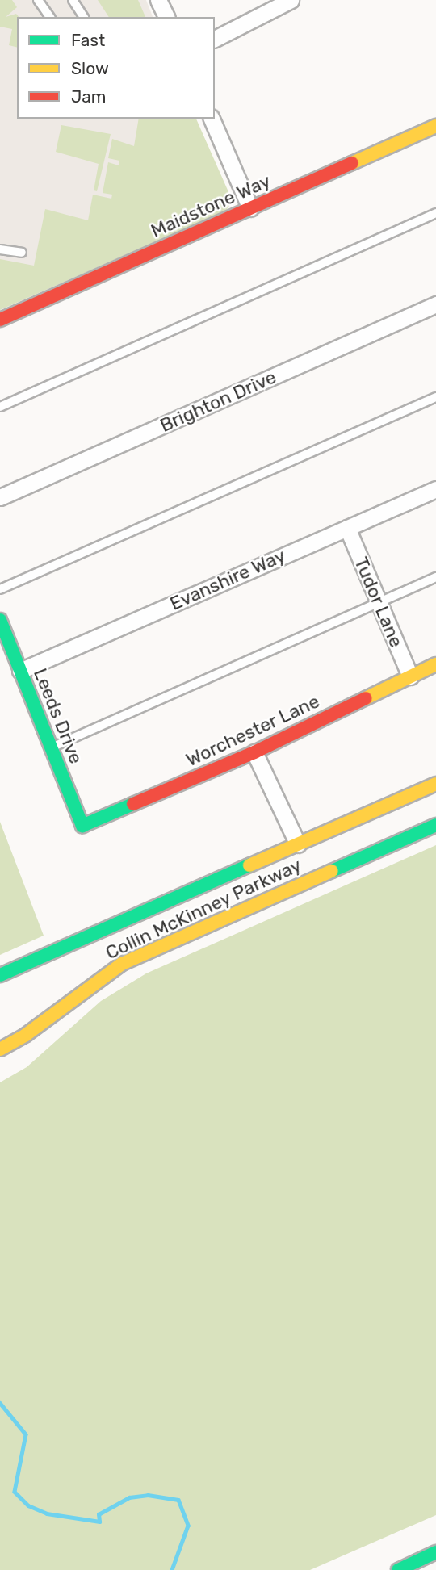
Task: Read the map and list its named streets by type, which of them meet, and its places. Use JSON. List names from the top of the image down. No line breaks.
{"streets":{"street":["Maidstone Way","Brighton Drive","Evanshire Way","Tudor Lane","Leeds Drive","Worchester Lane","Collin McKinney Parkway"]},"crossings":[["Evanshire Way","Tudor Lane"],["Evanshire Way","Leeds Drive"],["Tudor Lane","Worchester Lane"],["Leeds Drive","Worchester Lane"]],"legend":["Fast","Slow","Jam"]}
